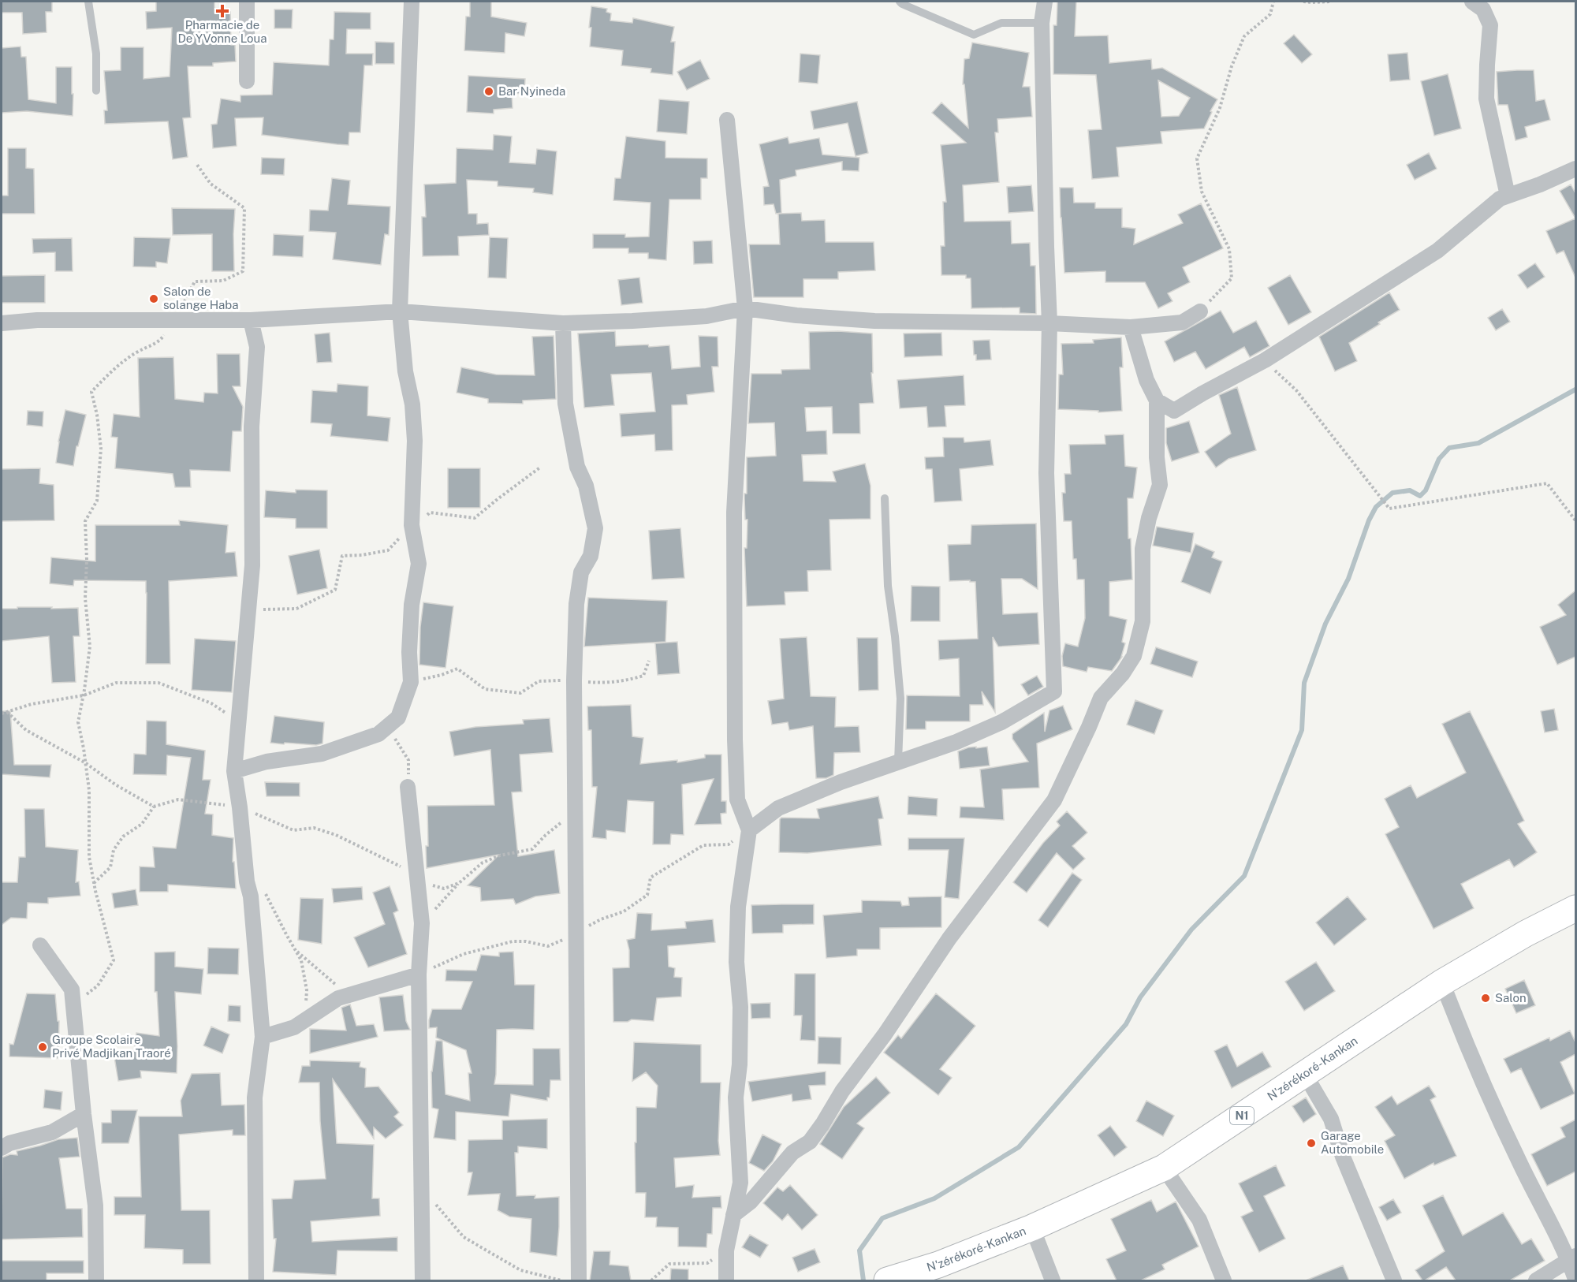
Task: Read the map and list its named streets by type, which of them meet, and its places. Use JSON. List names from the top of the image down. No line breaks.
{"streets":{"highway":["N'zérékoré-Kankan","N1"]},"places":{"health":["Pharmacie de De YVonne Loua"],"other":["Bar Nyineda","Salon de solange Haba","Salon","Groupe Scolaire Privé Madjikan Traoré","Garage Automobile"]}}
